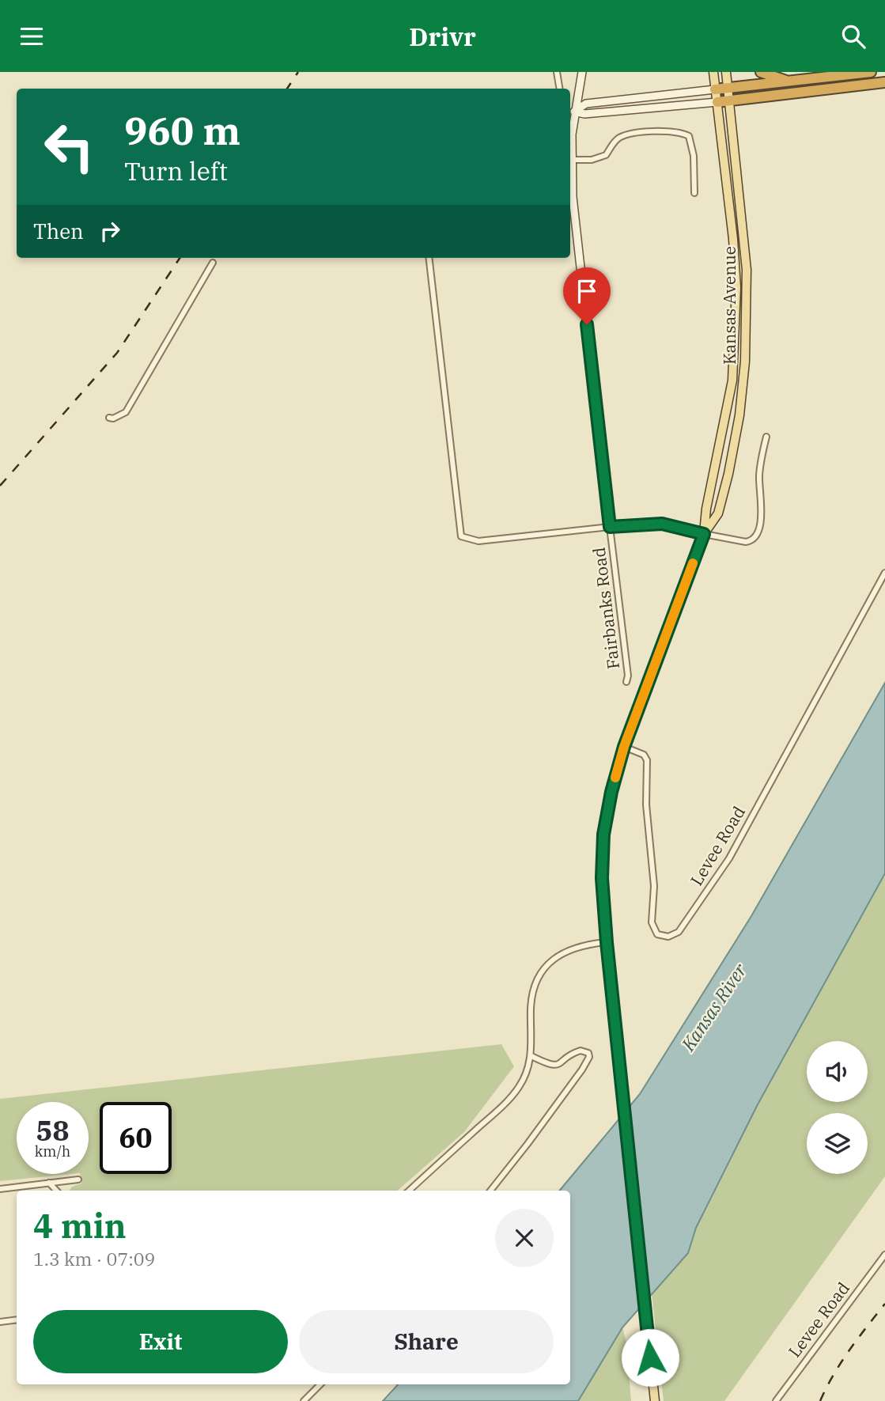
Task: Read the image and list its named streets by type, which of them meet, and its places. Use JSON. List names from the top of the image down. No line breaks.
{"streets":{"main road":["Kansas Avenue"],"street":["Fairbanks Road","Levee Road"]},"crossings":[["Kansas Avenue","Levee Road"]],"water":["Kansas River"],"page":{"header":"Drivr","turn":["960 m","Turn left"],"then":"Then","speed":"58 km/h","limit":"60","heading":["4 min","1.3 km · 07:09"],"buttons":["Exit","Share"]}}
